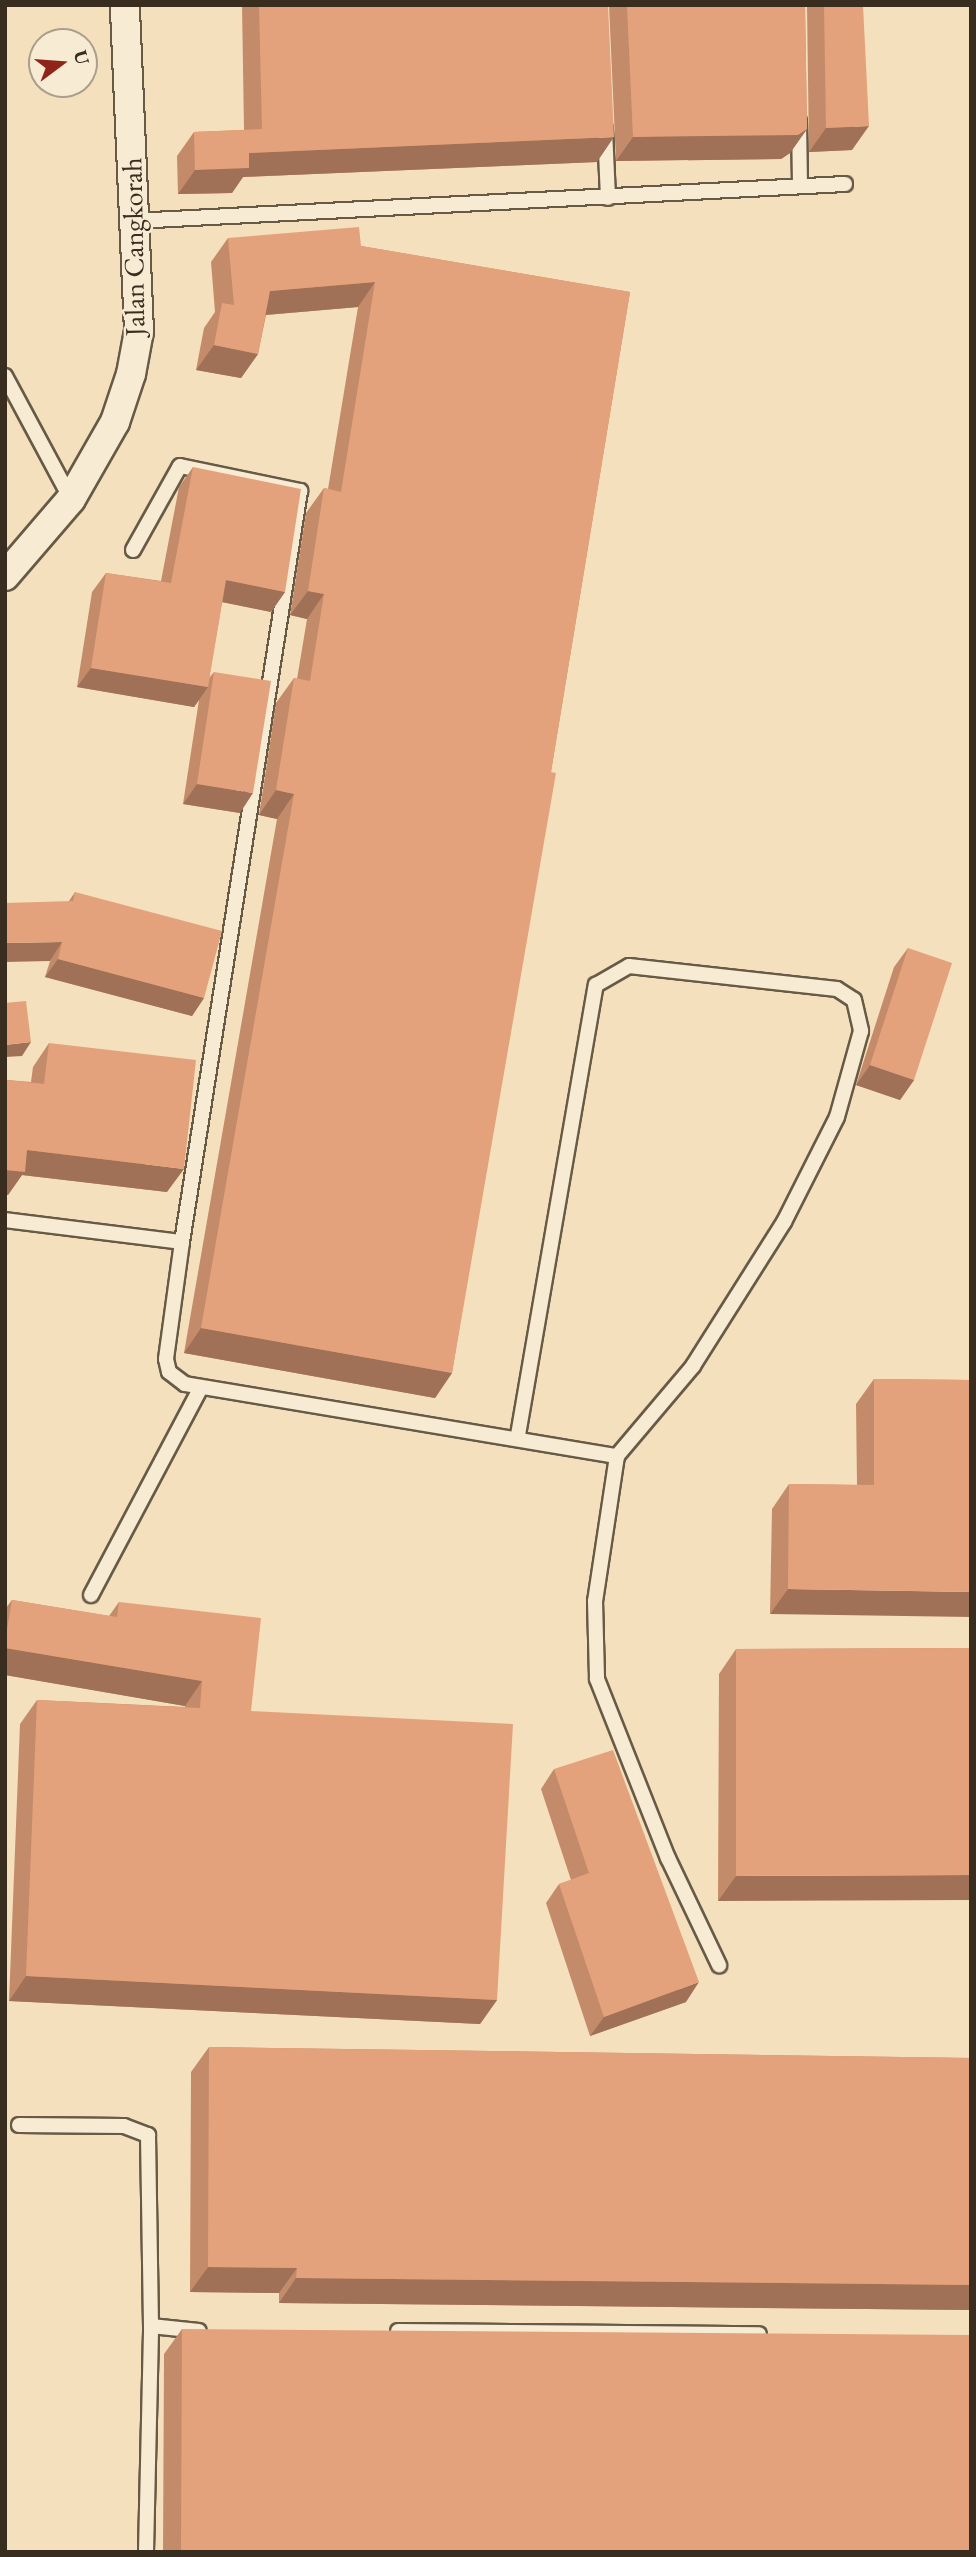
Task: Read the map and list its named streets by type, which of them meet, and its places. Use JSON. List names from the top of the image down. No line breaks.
{"streets":{"street":["Jalan Cangkorah"]},"north":"right"}
